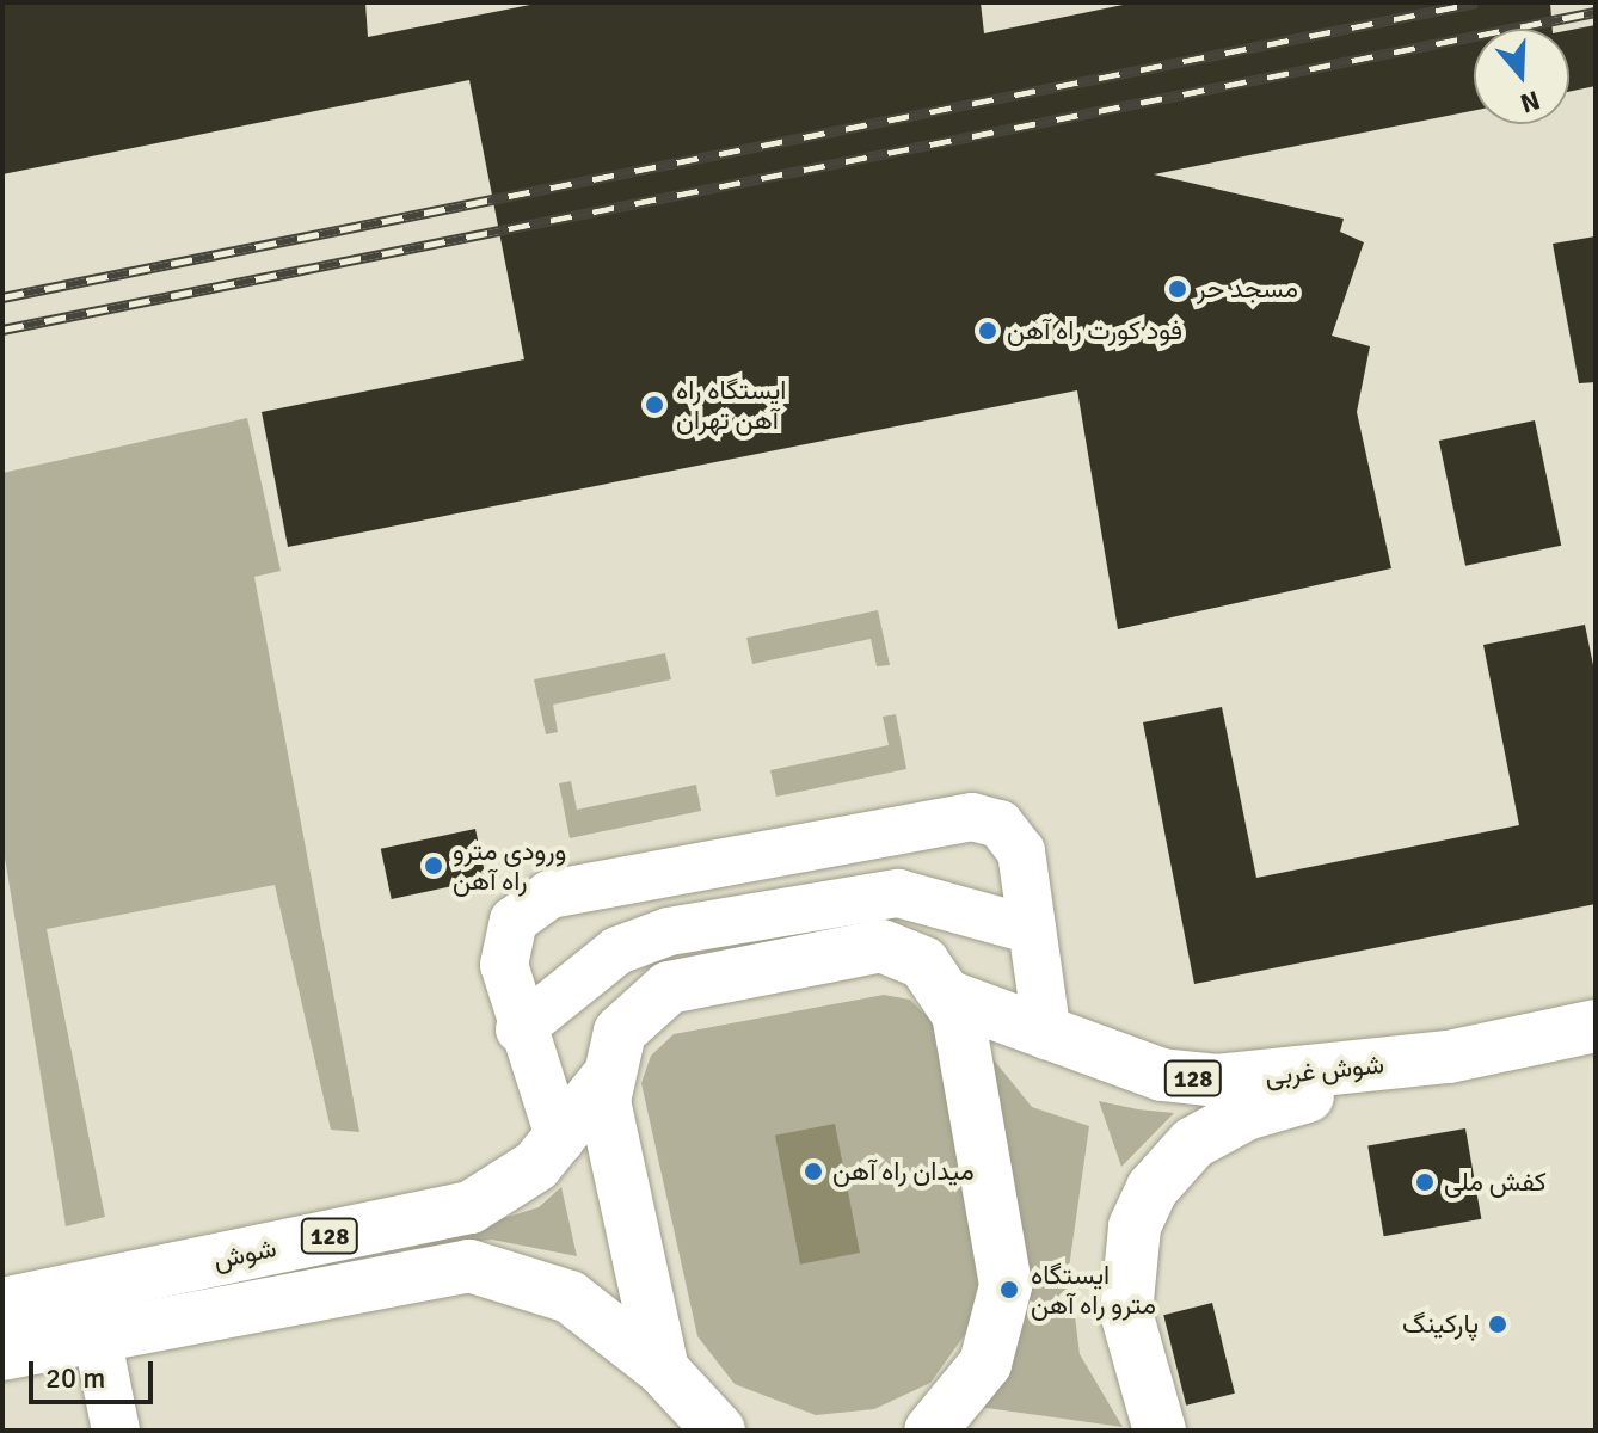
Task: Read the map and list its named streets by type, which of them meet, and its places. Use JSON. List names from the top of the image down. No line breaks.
{"streets":{"main road":["شوش غربی","128","شوش"]},"places":["مسجد حر","فود کورت راه آهن","ایستگاه راه آهن تهران","ورودی مترو راه آهن","میدان راه آهن","کفش ملی","ایستگاه مترو راه آهن","پارکینگ"],"scale_bar":"20 m","north":"bottom"}
